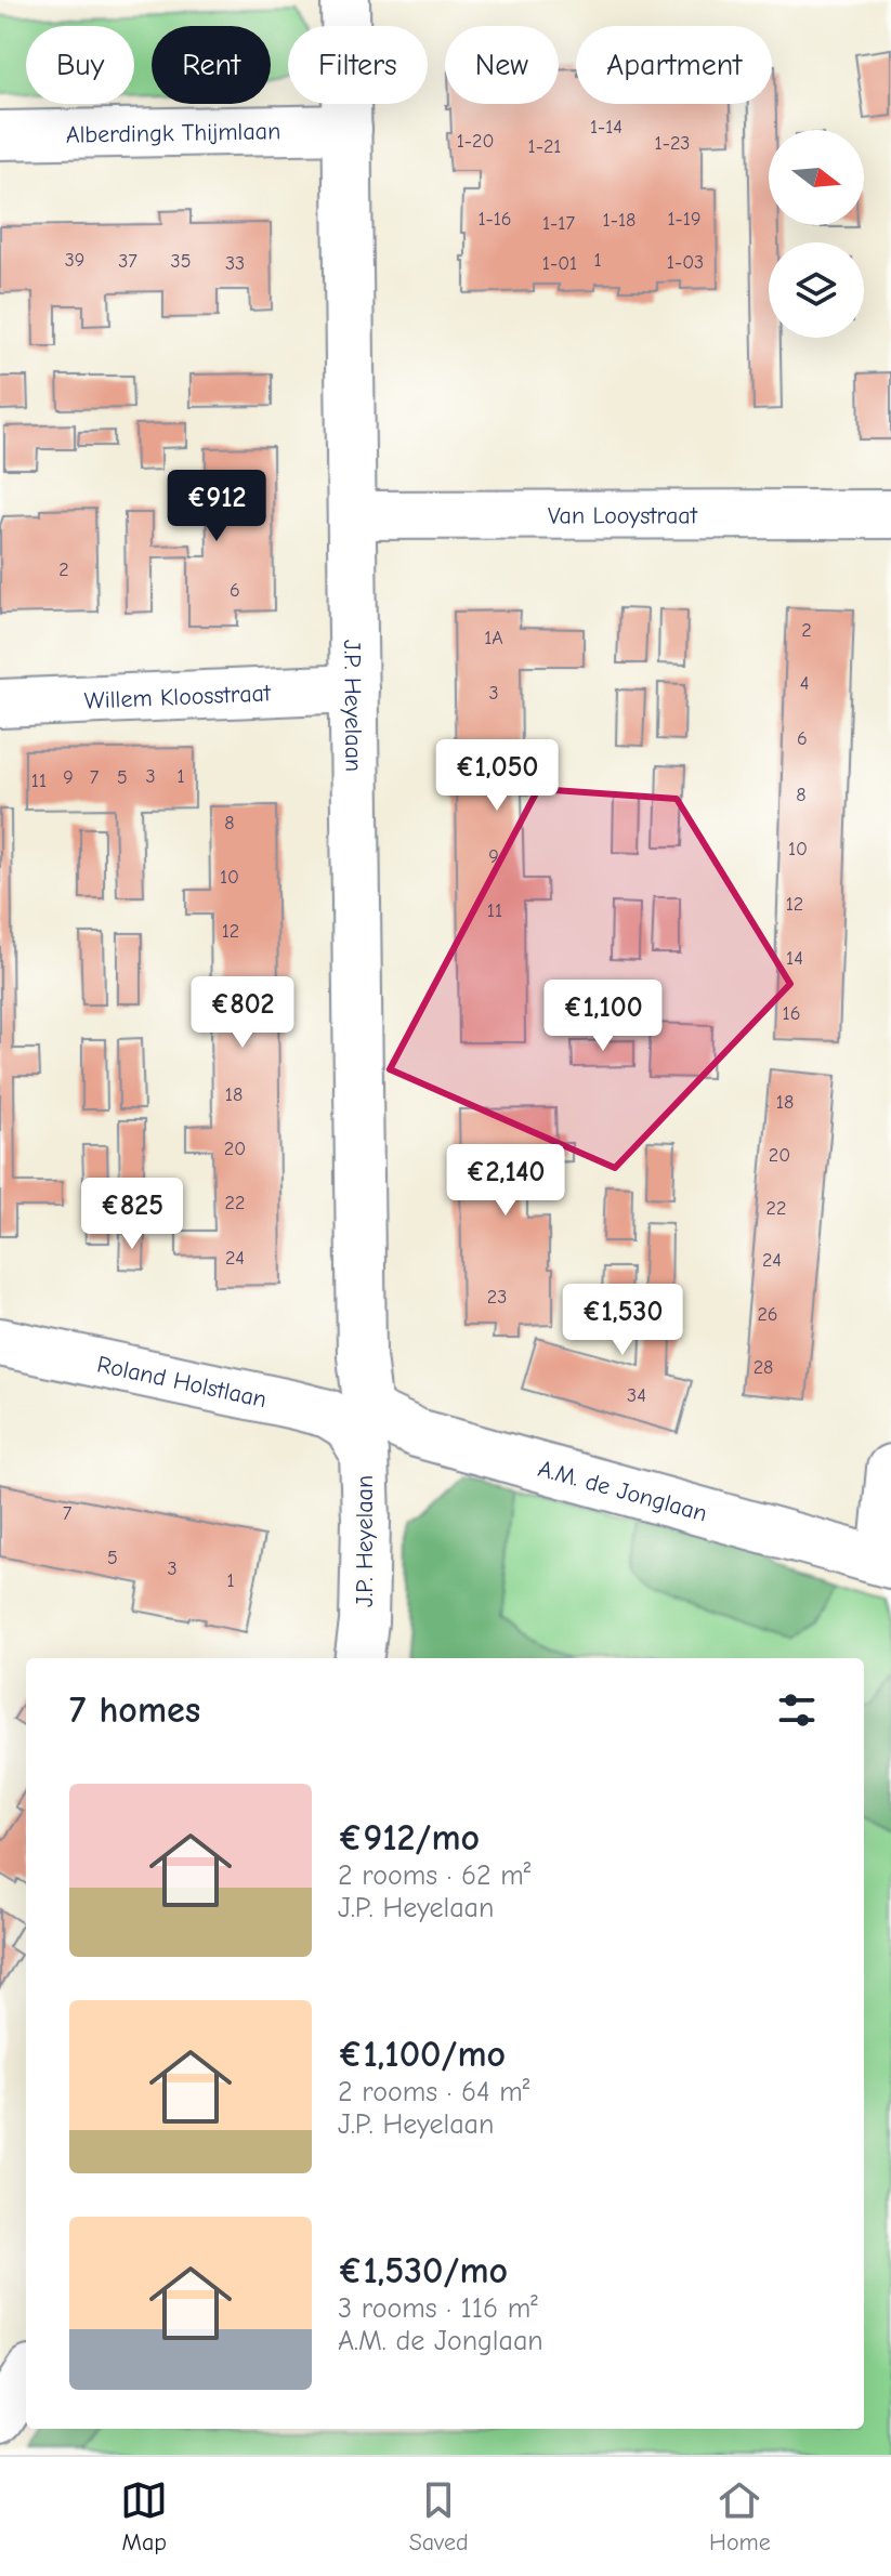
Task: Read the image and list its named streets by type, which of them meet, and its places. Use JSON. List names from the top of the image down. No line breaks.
{"streets":{"street":["Alberdingk Thijmlaan","Van Looystraat","Willem Kloosstraat","J.P. Heyelaan","Roland Holstlaan","A.M. de Jonglaan"]},"crossings":[["Alberdingk Thijmlaan","J.P. Heyelaan"],["Van Looystraat","J.P. Heyelaan"],["Willem Kloosstraat","J.P. Heyelaan"],["J.P. Heyelaan","Roland Holstlaan"],["J.P. Heyelaan","A.M. de Jonglaan"],["Roland Holstlaan","A.M. de Jonglaan"]],"house_numbers":["1-14","1-20","1-23","1-21","1-16","1-19","1-18","1-17","39","1","37","35","1-03","33","1-01","2","6","2","1A","4","3","6","3","1","9","7","5","11","8","8","10","9","10","12","11","12","14","16","18","18","20","20","22","22","24","24","23","26","28","34","7","5","3","1"],"north":"right","page":{"chip":["Buy","Rent","Filters","New","Apartment"],"price":["€912","€1,050","€802","€1,100","€2,140","€825","€1,530"],"heading":"7 homes","list":[{"name":"€912/mo","note":"2 rooms · 62 m² · J.P. Heyelaan"},{"name":"€1,100/mo","note":"2 rooms · 64 m² · J.P. Heyelaan"},{"name":"€1,530/mo","note":"3 rooms · 116 m² · A.M. de Jonglaan"}],"tabs":["Map","Saved","Home"]}}
